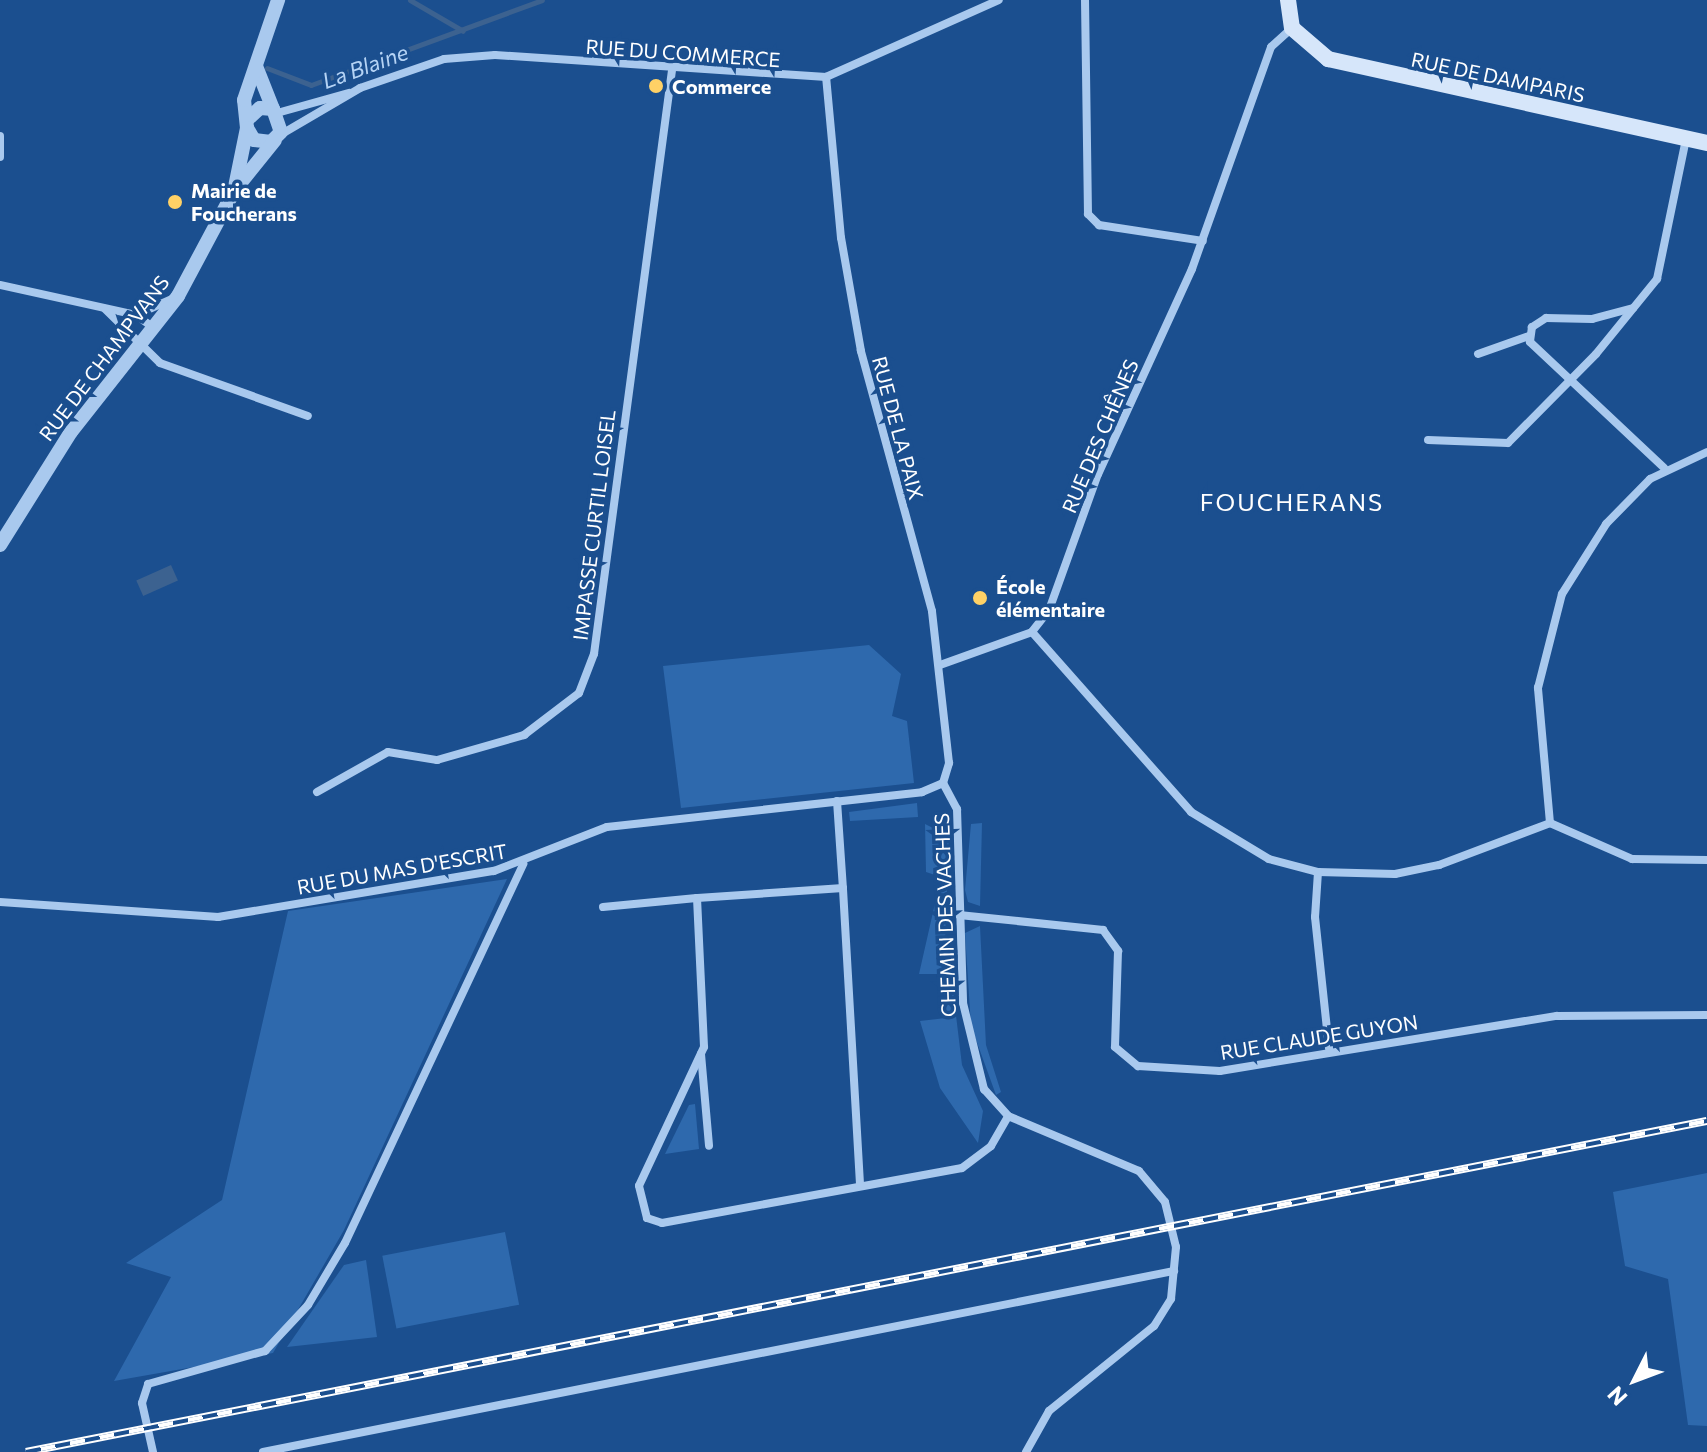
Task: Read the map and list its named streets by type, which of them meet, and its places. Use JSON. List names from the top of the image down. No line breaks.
{"streets":{"main road":["RUE DE DAMPARIS"],"street":["RUE DU COMMERCE","RUE DE CHAMPVANS","RUE DE LA PAIX","RUE DES CHÊNES","IMPASSE CURTIL LOISEL","RUE DU MAS D'ESCRIT","CHEMIN DES VACHES","RUE CLAUDE GUYON"]},"crossings":[["RUE DU COMMERCE","RUE DE CHAMPVANS"],["RUE DU COMMERCE","RUE DE LA PAIX"],["RUE DU COMMERCE","IMPASSE CURTIL LOISEL"],["RUE DE DAMPARIS","RUE DES CHÊNES"],["RUE DE LA PAIX","RUE DU MAS D'ESCRIT"],["RUE DE LA PAIX","CHEMIN DES VACHES"],["RUE DU MAS D'ESCRIT","CHEMIN DES VACHES"],["CHEMIN DES VACHES","RUE CLAUDE GUYON"]],"districts":["FOUCHERANS"],"water":["La Blaine"],"places":["Commerce","Mairie de Foucherans","École élémentaire"],"north":"bottom left"}
